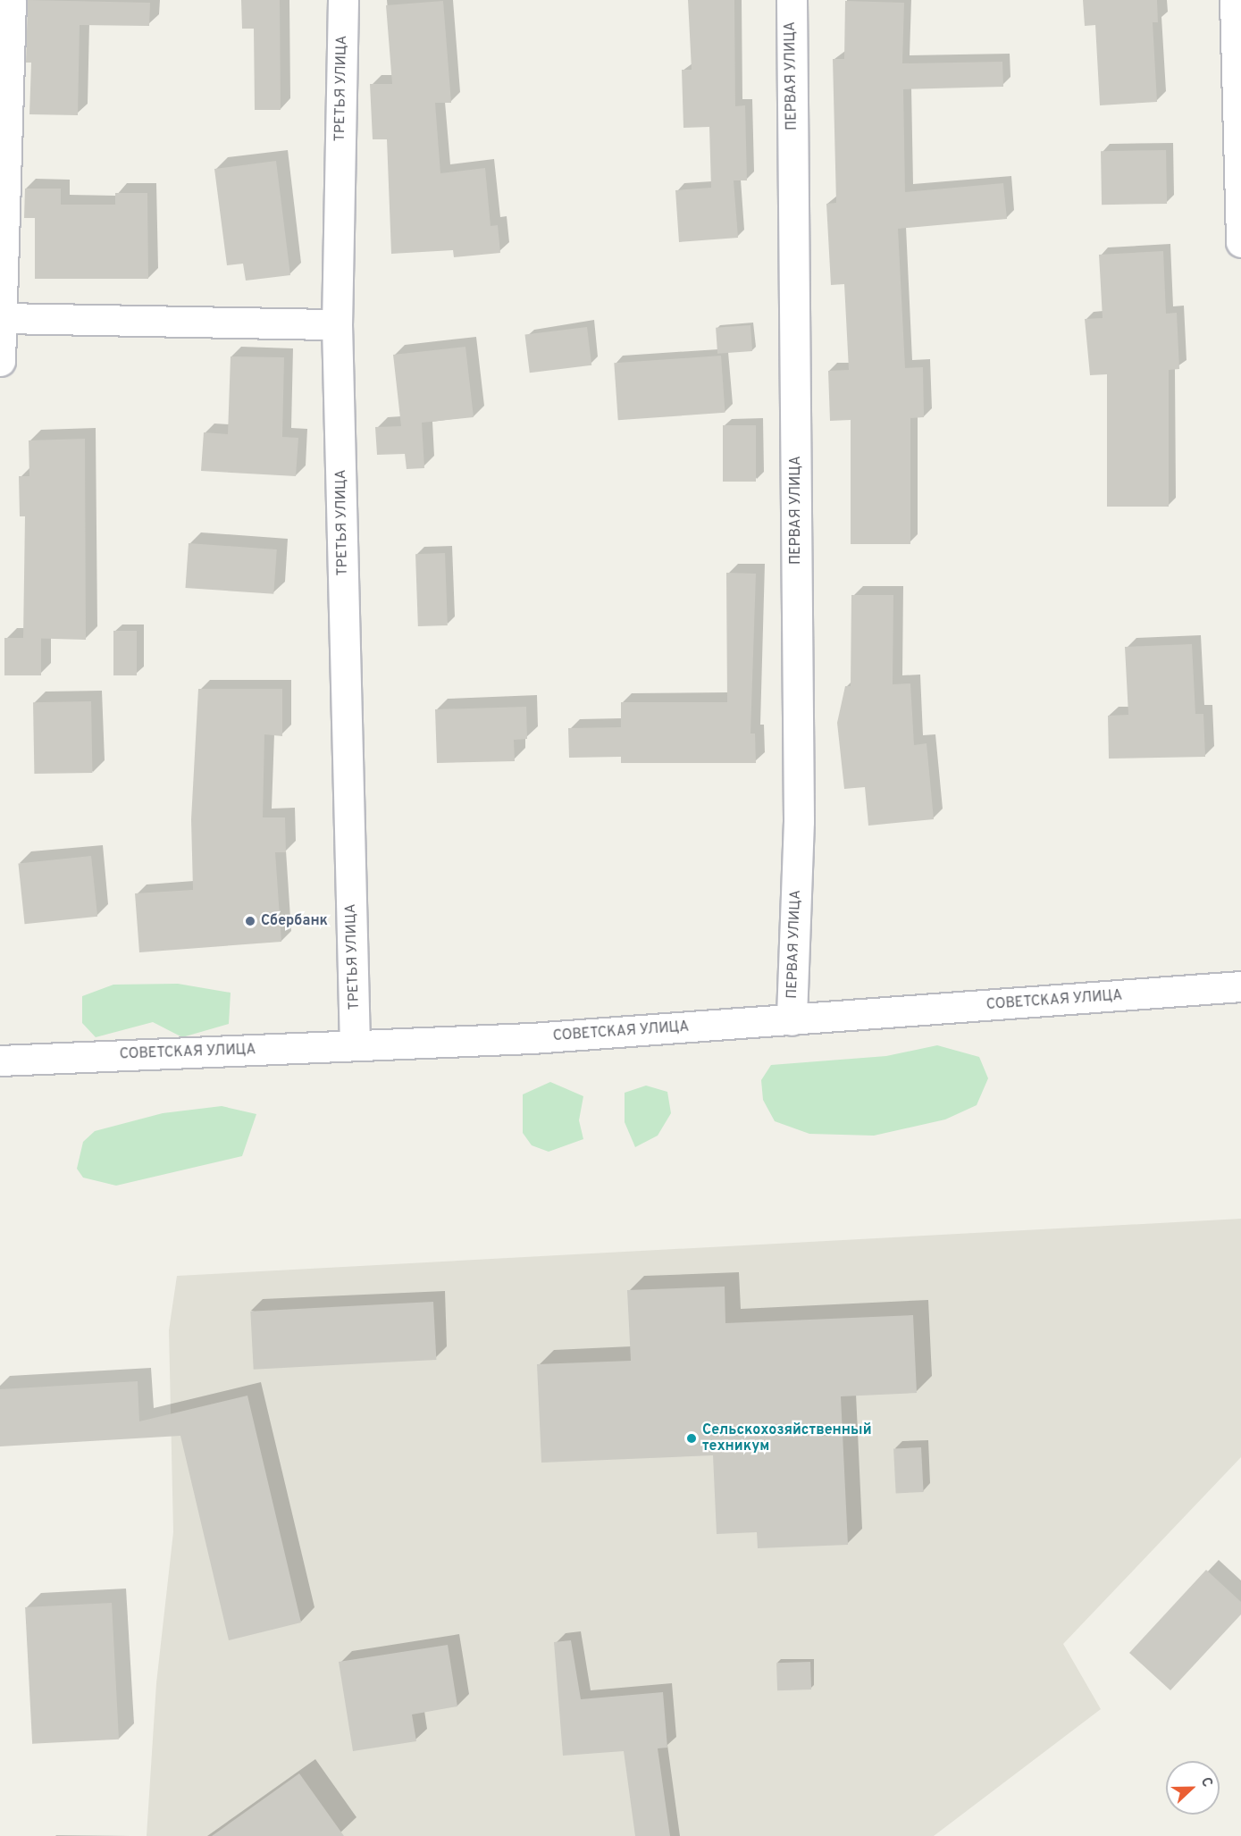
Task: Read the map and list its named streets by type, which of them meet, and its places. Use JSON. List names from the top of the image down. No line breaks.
{"streets":{"street":["ПЕРВАЯ УЛИЦА","ТРЕТЬЯ УЛИЦА","СОВЕТСКАЯ УЛИЦА"]},"crossings":[["ПЕРВАЯ УЛИЦА","СОВЕТСКАЯ УЛИЦА"],["ТРЕТЬЯ УЛИЦА","СОВЕТСКАЯ УЛИЦА"]],"places":["Сбербанк","Сельскохозяйственный техникум"],"north":"right"}
